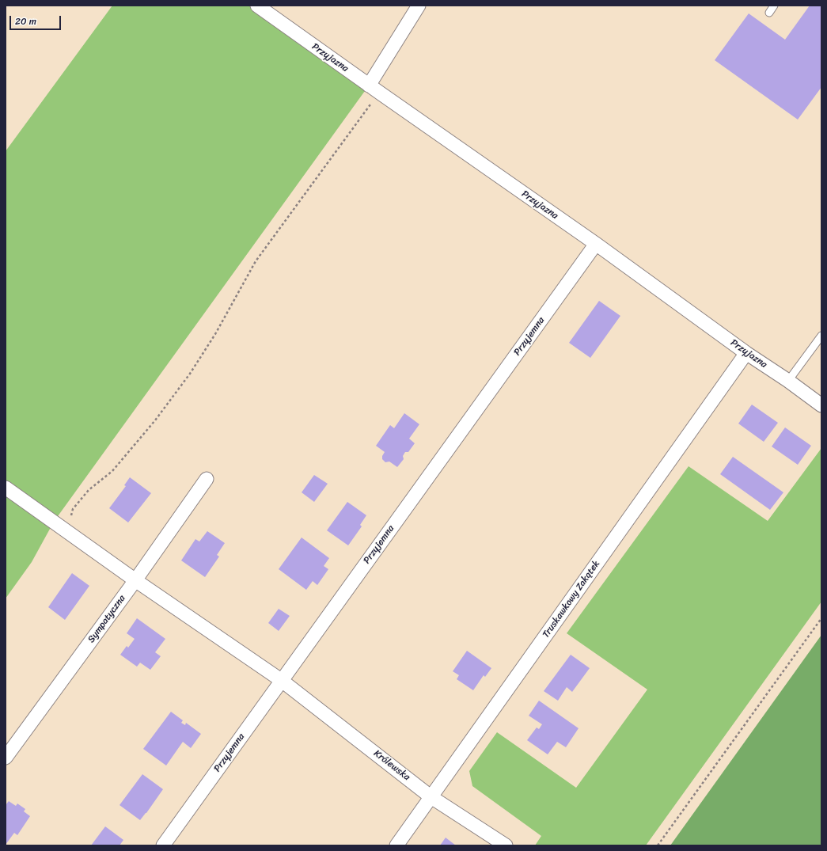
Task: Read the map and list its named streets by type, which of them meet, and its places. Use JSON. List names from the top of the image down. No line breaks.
{"streets":{"street":["Przyjazna","Przyjemna","Truskawkowy Zakątek","Sympatyczna","Królewska"]},"crossings":[["Przyjazna","Przyjemna"],["Przyjazna","Truskawkowy Zakątek"],["Przyjemna","Królewska"],["Truskawkowy Zakątek","Królewska"],["Sympatyczna","Królewska"]],"scale_bar":"20 m"}
